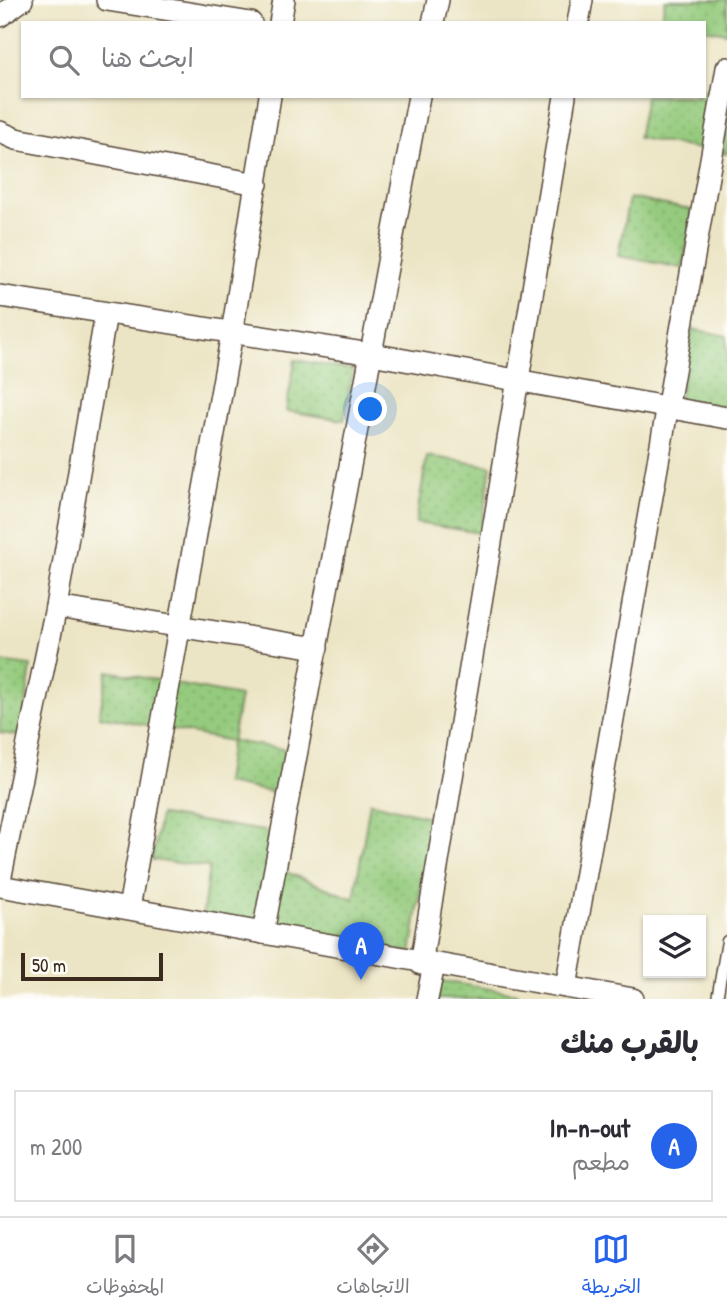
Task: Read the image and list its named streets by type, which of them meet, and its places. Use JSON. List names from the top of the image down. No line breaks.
{"scale_bar":"50 m","page":{"search":"ابحث هنا","pins":"A","scale":"50 m","heading":"بالقرب منك","list":[{"mark":"A","name":"In-n-out","note":"مطعم","value":"200 m"}],"nav":["الخريطة","الاتجاهات","المحفوظات"]}}
